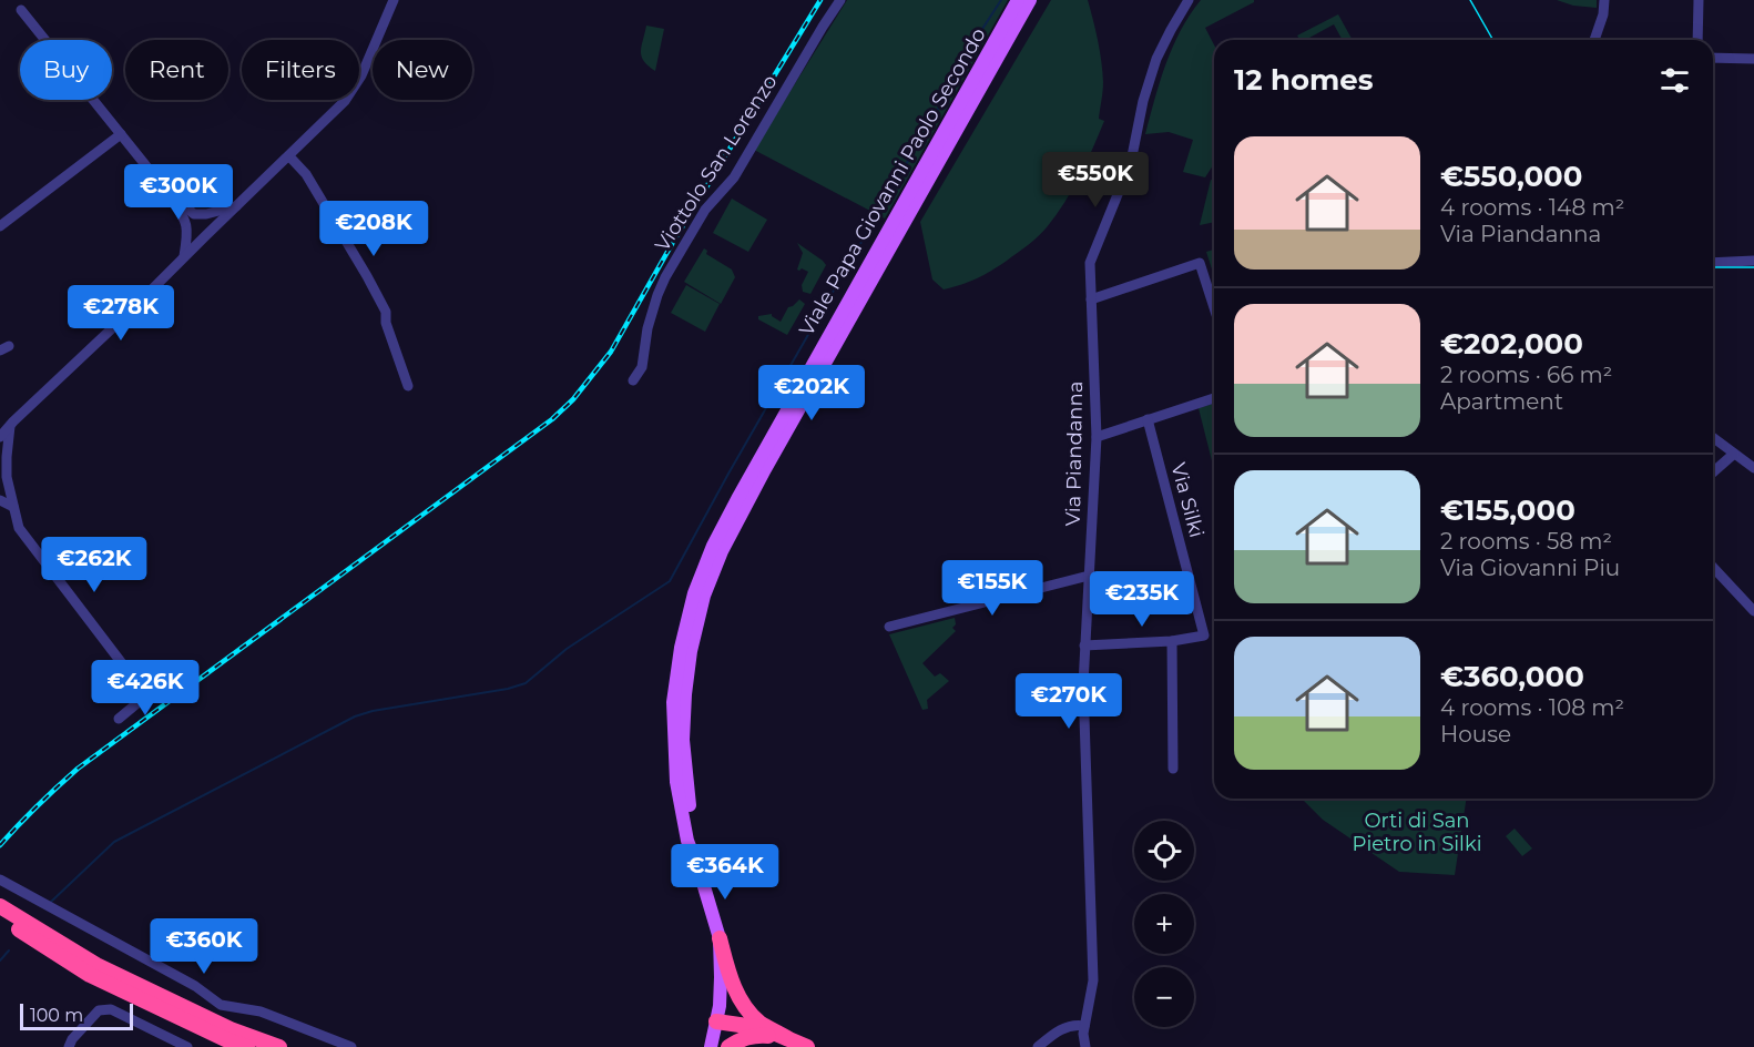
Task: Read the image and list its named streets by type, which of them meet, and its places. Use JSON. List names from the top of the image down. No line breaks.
{"streets":{"main road":["Viale Papa Giovanni Paolo Secondo"],"street":["Viottolo San Lorenzo","Via Piandanna","Via Silki"]},"crossings":[["Via Piandanna","Via Silki"]],"parks":["Orti di San Pietro in Silki"],"scale_bar":"100 m","page":{"chip":["Buy","Rent","Filters","New"],"heading":"12 homes","list":[{"name":"€550,000","note":"4 rooms · 148 m² · Via Piandanna"},{"name":"€202,000","note":"2 rooms · 66 m² · Apartment"},{"name":"€155,000","note":"2 rooms · 58 m² · Via Giovanni Piu"},{"name":"€360,000","note":"4 rooms · 108 m² · House"}],"price":["€550K","€300K","€208K","€278K","€202K","€262K","€155K","€235K","€426K","€270K","€364K","€360K"],"map_buttons":["+","−"],"scale":"100 m"}}
